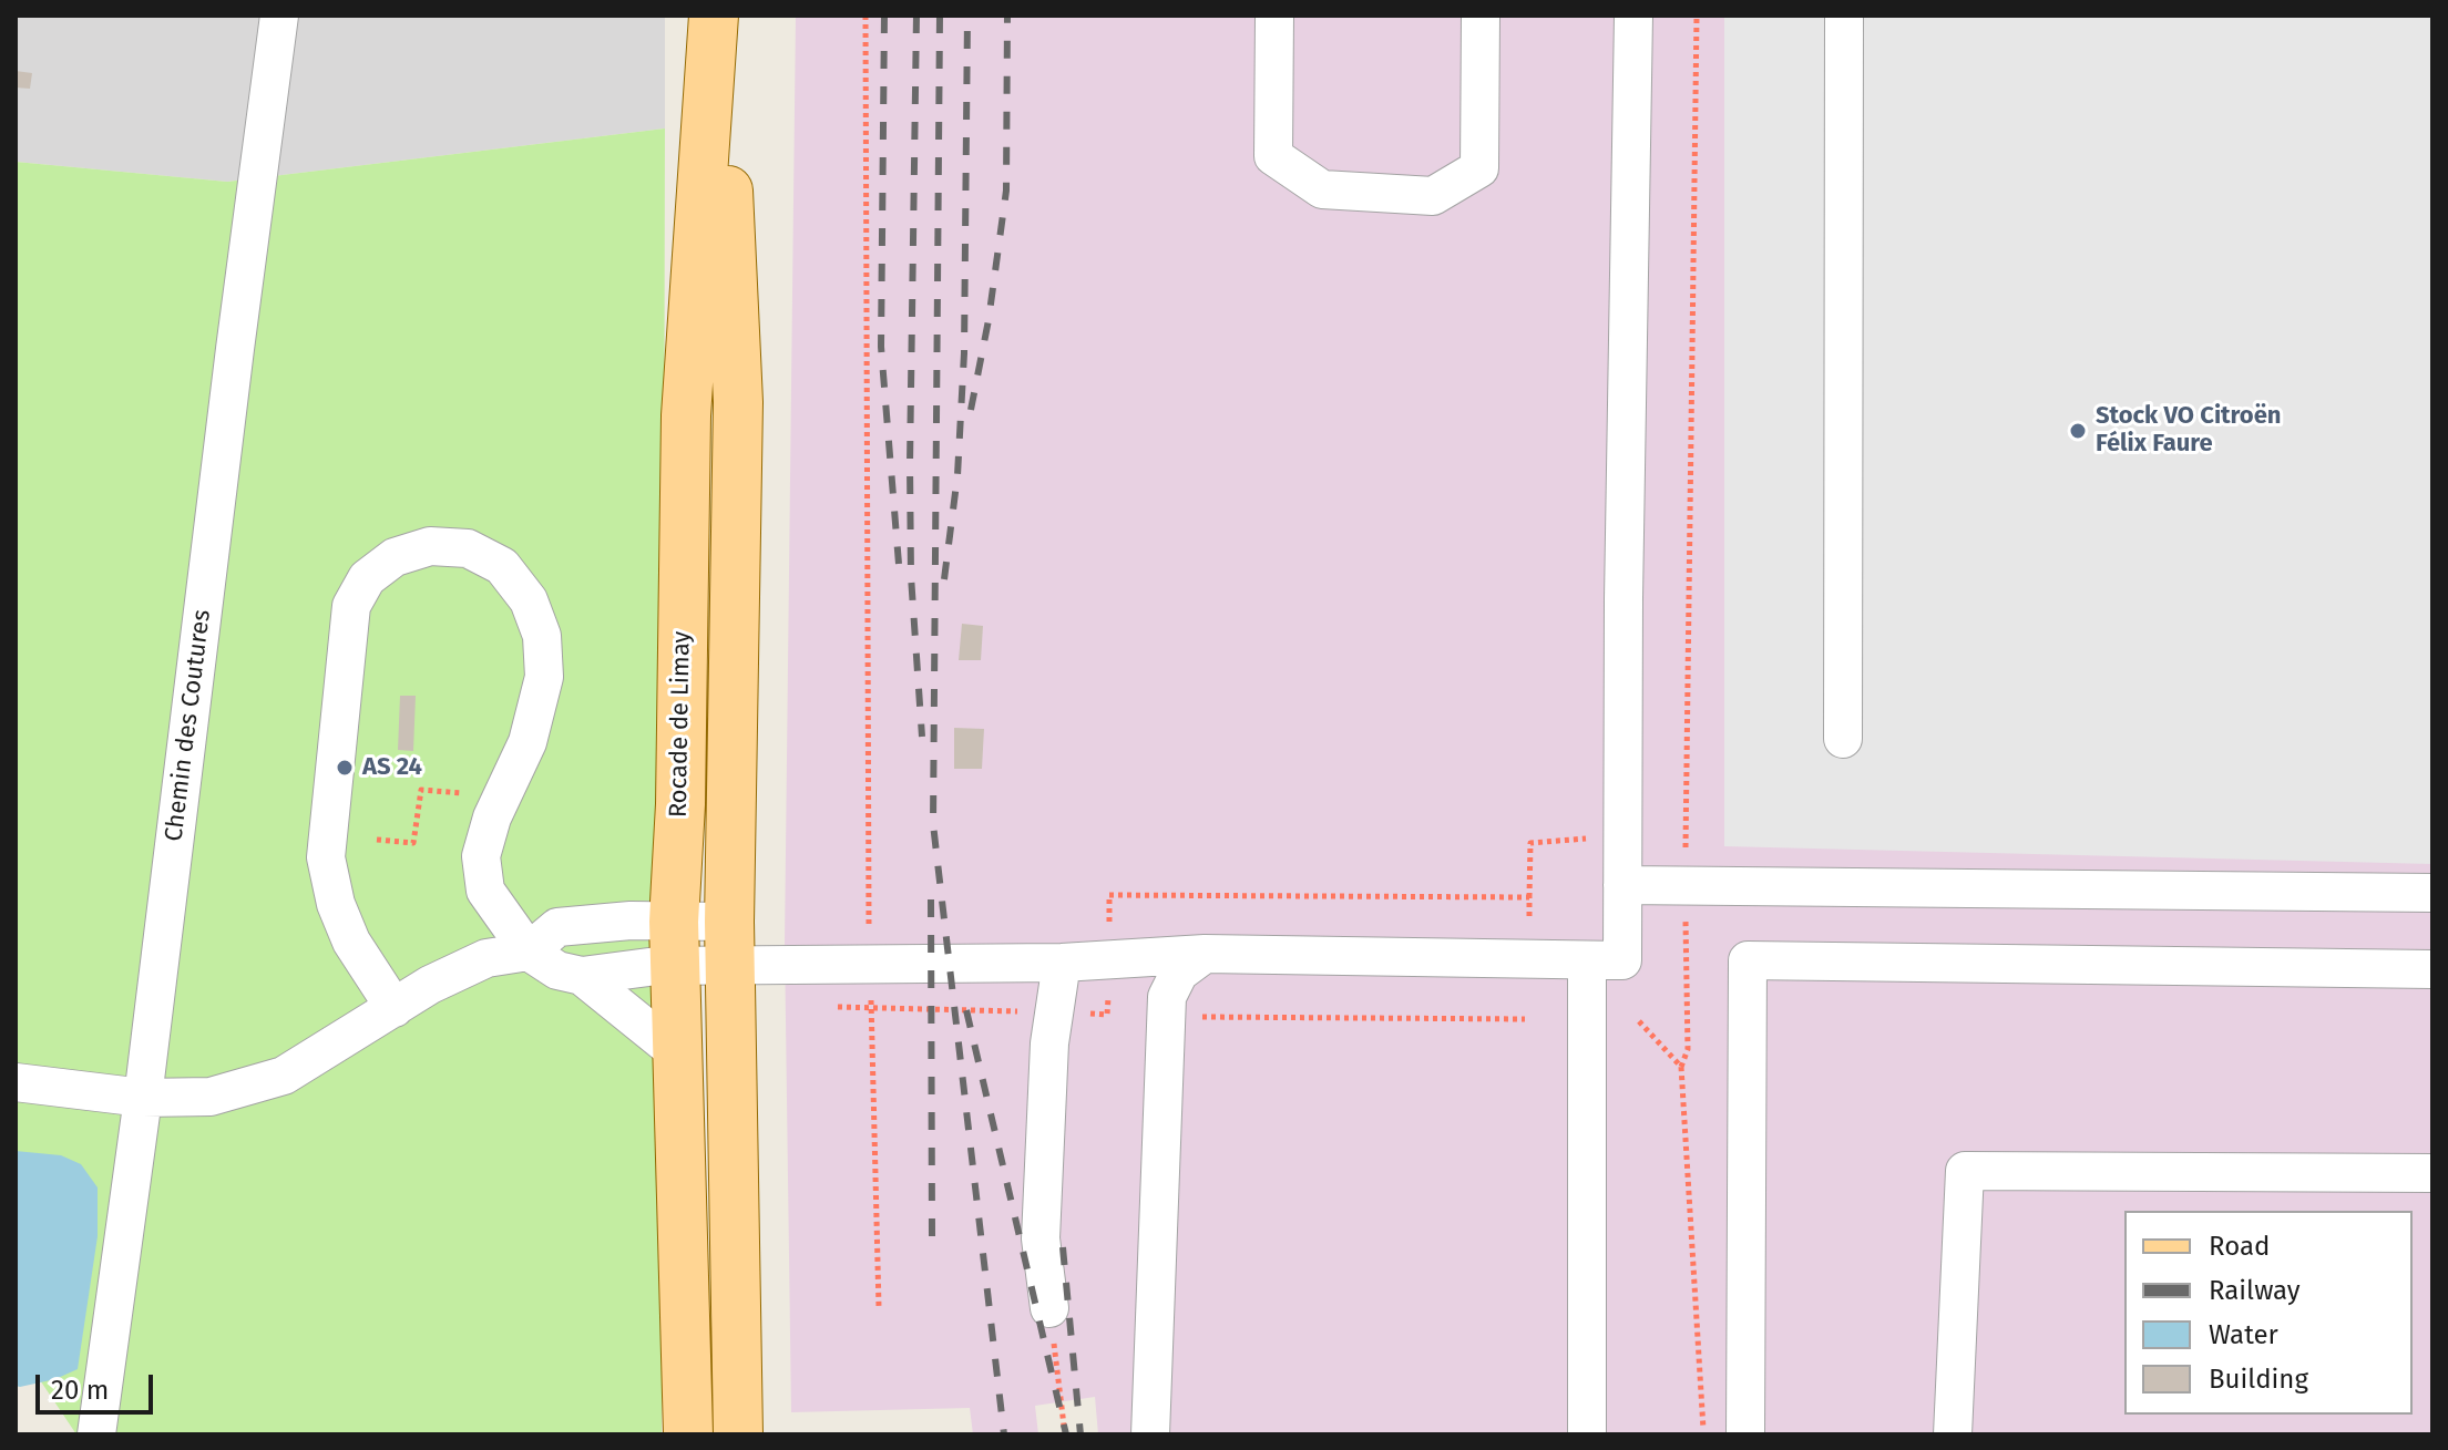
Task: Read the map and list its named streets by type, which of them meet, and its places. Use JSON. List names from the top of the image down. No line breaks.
{"streets":{"main road":["Rocade de Limay"],"street":["Chemin des Coutures"]},"places":["Stock VO Citroën Félix Faure","AS 24"],"legend":["Road","Railway","Water","Building"],"scale_bar":"20 m"}
